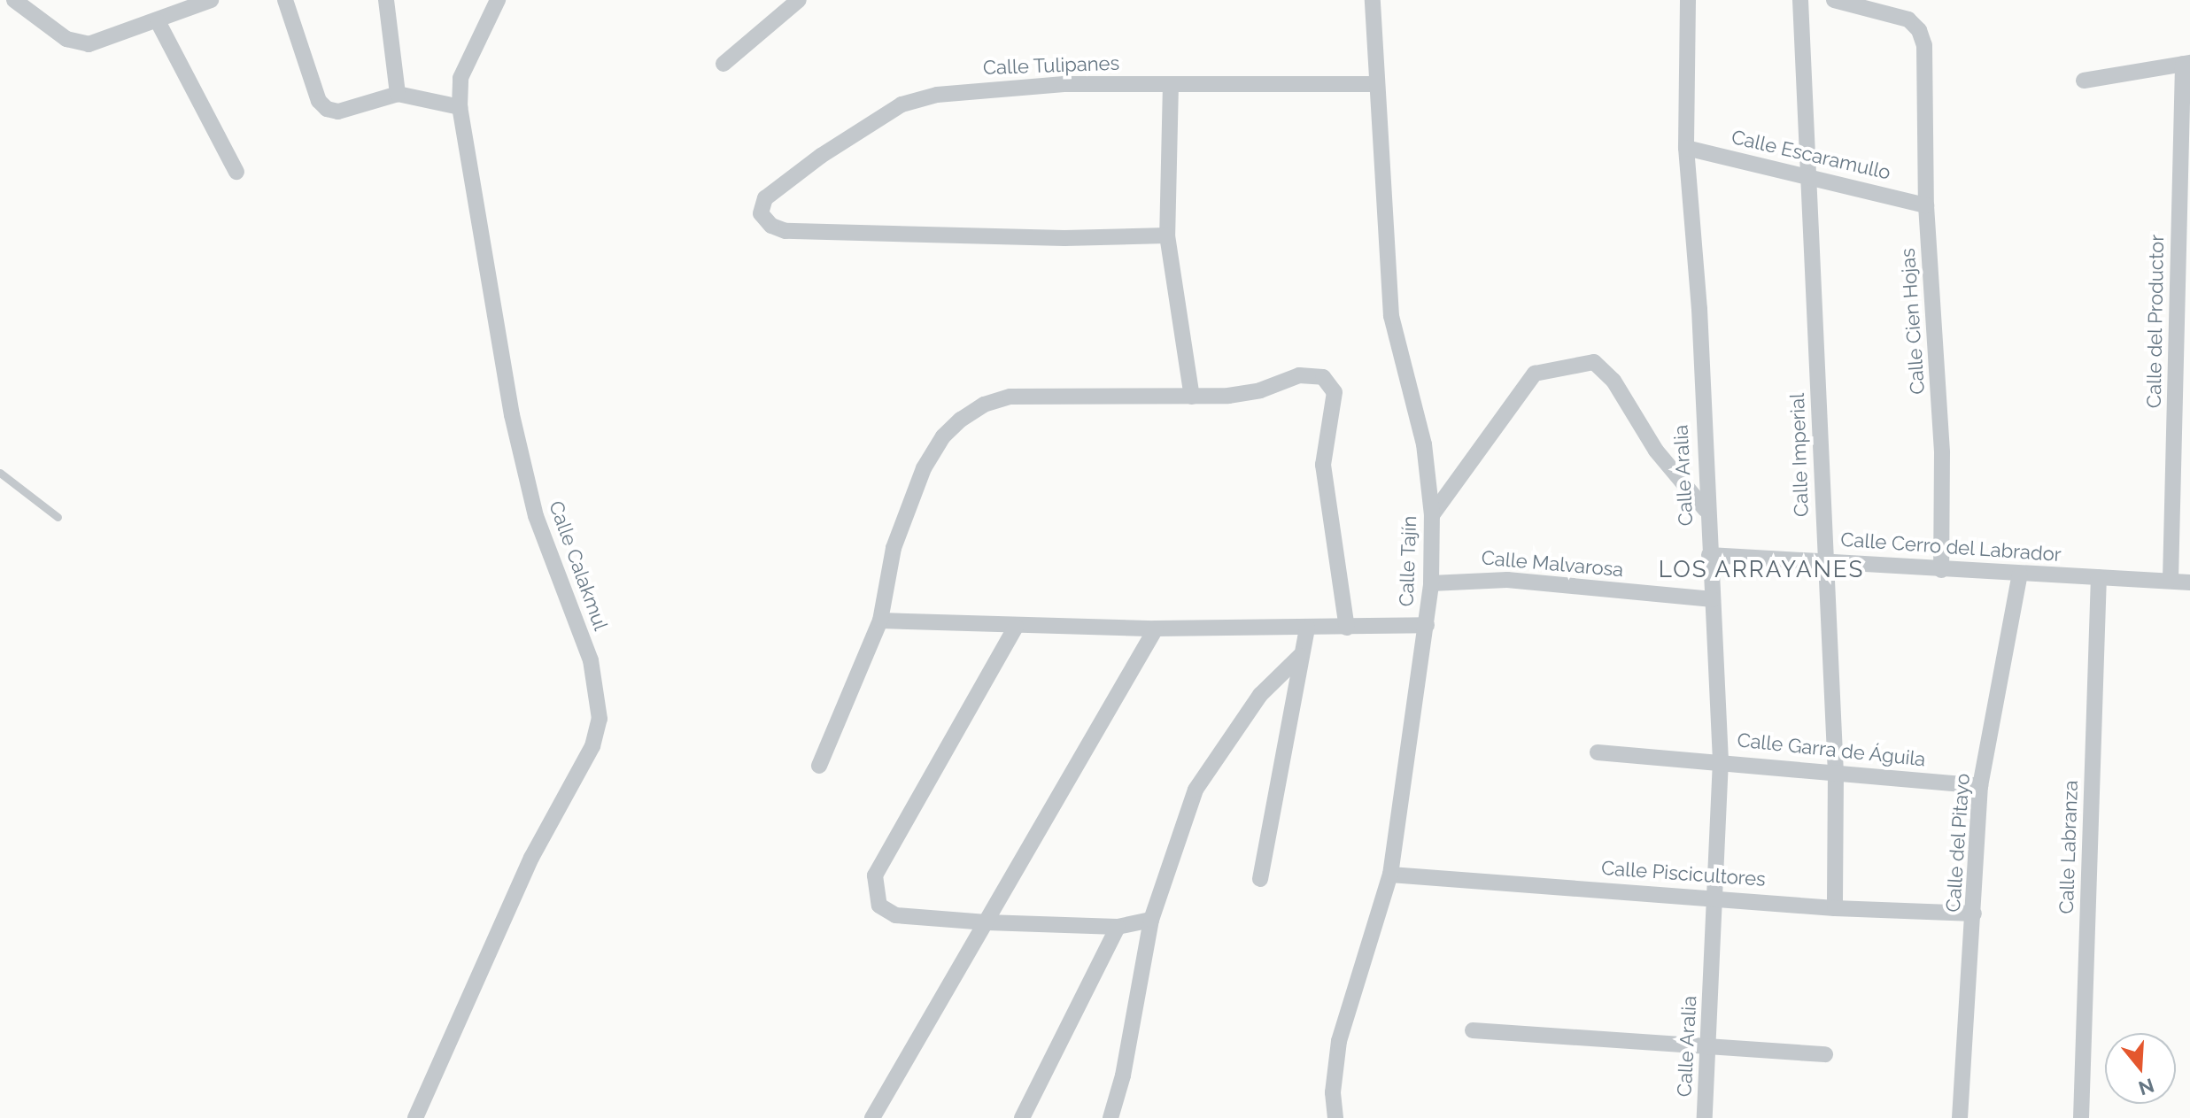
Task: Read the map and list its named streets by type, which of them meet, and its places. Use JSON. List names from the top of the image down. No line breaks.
{"streets":{"street":["Calle Tulipanes","Calle Escaramullo","Calle Cien Hojas","Calle del Productor","Calle Imperial","Calle Aralia","Calle Cerro del Labrador","Calle Tajín","Calle Malvarosa","Calle Calakmul","Calle Garra de Águila","Calle del Pitayo","Calle Labranza","Calle Piscicultores"]},"crossings":[["Calle Tulipanes","Calle Tajín"],["Calle Escaramullo","Calle Cien Hojas"],["Calle Escaramullo","Calle Imperial"],["Calle Escaramullo","Calle Aralia"],["Calle Cien Hojas","Calle Cerro del Labrador"],["Calle del Productor","Calle Cerro del Labrador"],["Calle Imperial","Calle Cerro del Labrador"],["Calle Imperial","Calle Garra de Águila"],["Calle Imperial","Calle Piscicultores"],["Calle Aralia","Calle Cerro del Labrador"],["Calle Aralia","Calle Malvarosa"],["Calle Aralia","Calle Garra de Águila"],["Calle Aralia","Calle Piscicultores"],["Calle Cerro del Labrador","Calle del Pitayo"],["Calle Cerro del Labrador","Calle Labranza"],["Calle Tajín","Calle Malvarosa"],["Calle Tajín","Calle Piscicultores"],["Calle Garra de Águila","Calle del Pitayo"],["Calle del Pitayo","Calle Piscicultores"]],"districts":["LOS ARRAYANES"],"north":"bottom"}
